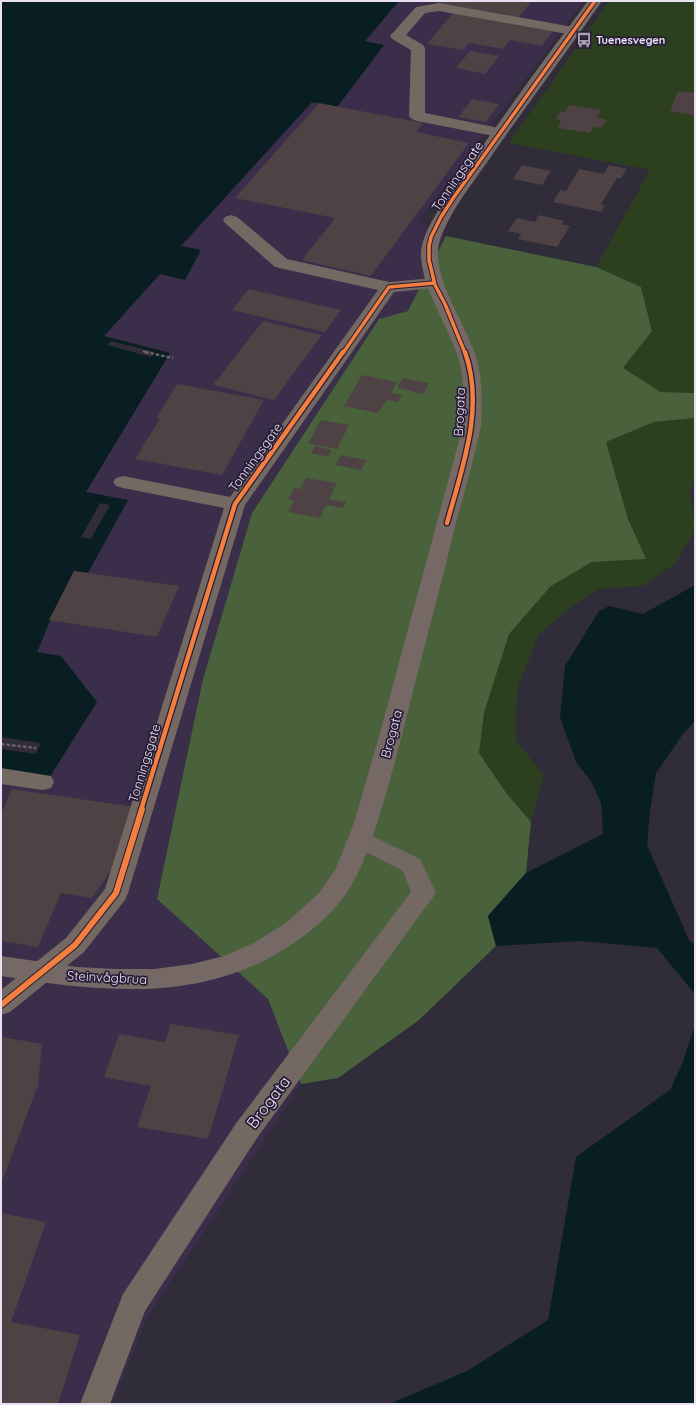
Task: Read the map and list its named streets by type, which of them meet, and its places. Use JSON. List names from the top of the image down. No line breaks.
{"streets":{"main road":["Tonningsgate","Brogata","Steinvågbrua"]},"crossings":[["Tonningsgate","Brogata"],["Brogata","Steinvågbrua"]],"places":{"bus stop":["Tuenesvegen"]}}
